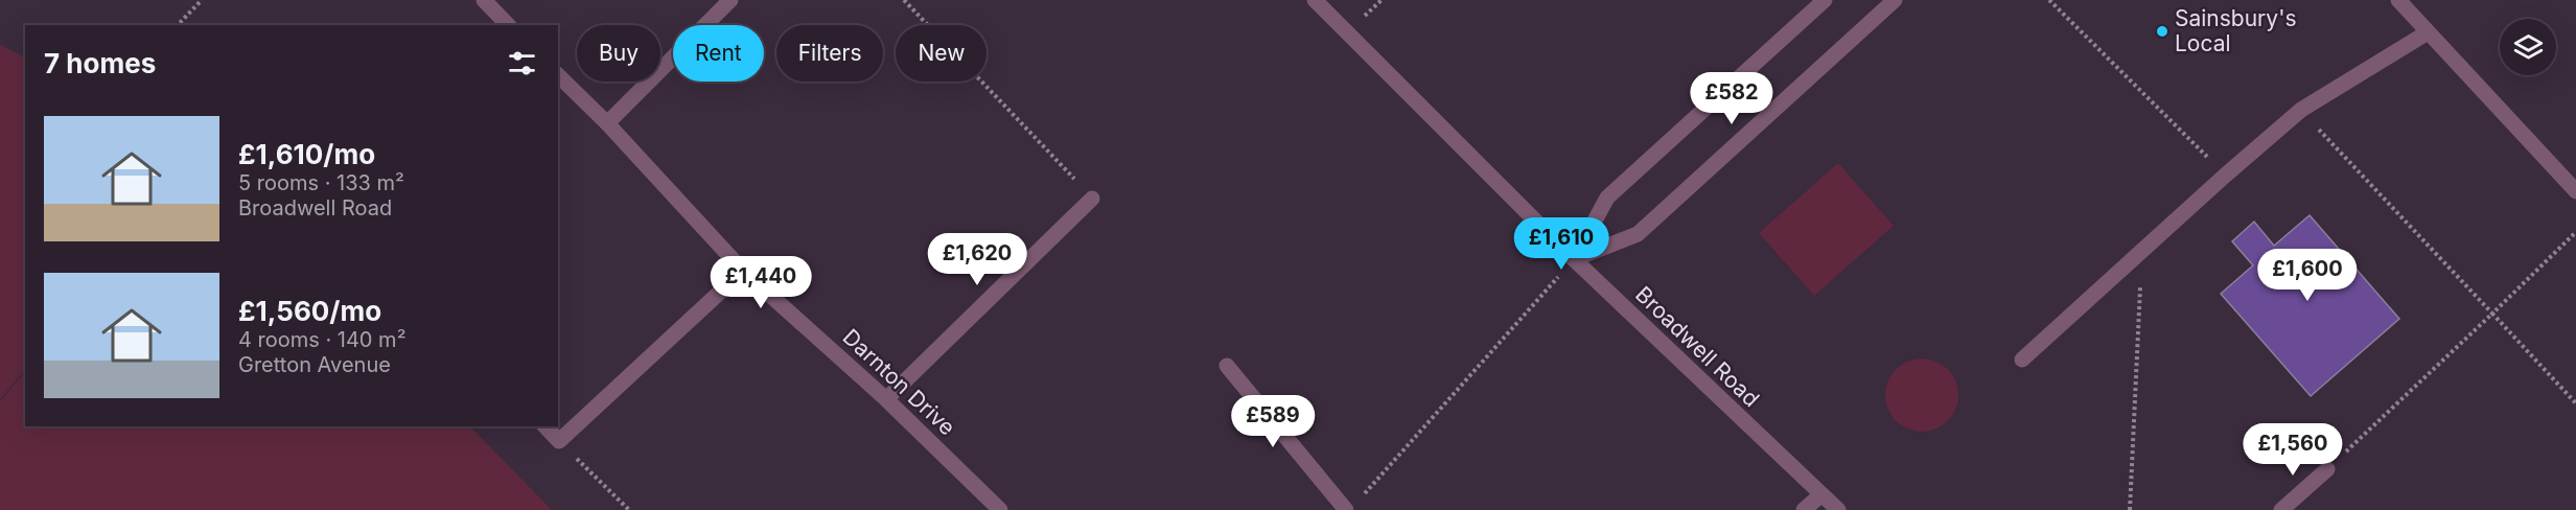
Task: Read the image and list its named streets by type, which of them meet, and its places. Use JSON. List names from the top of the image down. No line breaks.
{"streets":{"street":["Broadwell Road","Darnton Drive"]},"places":["Sainsbury's Local"],"page":{"chip":["Buy","Rent","Filters","New"],"heading":"7 homes","price":["£582","£1,610","£1,620","£1,600","£1,440","£589","£1,560"],"list":[{"name":"£1,610/mo","note":"5 rooms · 133 m² · Broadwell Road"},{"name":"£1,560/mo","note":"4 rooms · 140 m² · Gretton Avenue"}]}}
